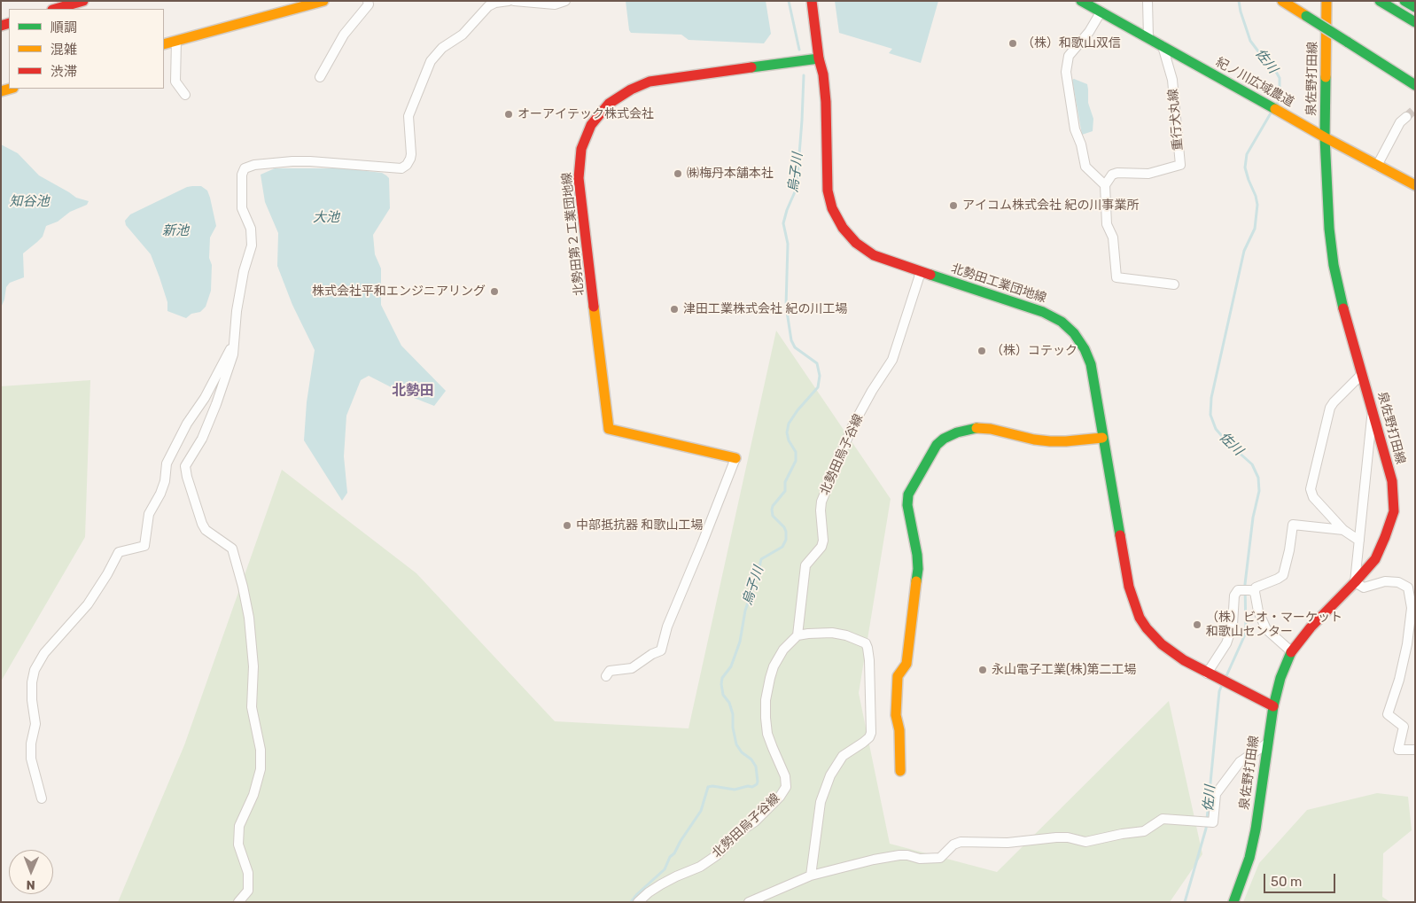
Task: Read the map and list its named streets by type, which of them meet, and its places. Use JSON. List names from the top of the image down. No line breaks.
{"streets":{"main road":["泉佐野打田線","紀ノ川広域農道","北勢田第２工業団地線","北勢田工業団地線"],"street":["重行犬丸線","北勢田烏子谷線"]},"crossings":[["泉佐野打田線","紀ノ川広域農道"],["泉佐野打田線","北勢田工業団地線"],["紀ノ川広域農道","重行犬丸線"],["北勢田第２工業団地線","北勢田工業団地線"],["北勢田工業団地線","北勢田烏子谷線"]],"districts":["北勢田"],"water":["佐川","烏子川","知谷池","大池","新池"],"places":["（株）和歌山双信","オーアイテック株式会社","㈱梅丹本舗本社","アイコム株式会社 紀の川事業所","株式会社平和エンジニアリング","津田工業株式会社 紀の川工場","（株）コテック","中部抵抗器 和歌山工場","（株）ビオ・マーケット 和歌山センター","永山電子工業(株)第二工場"],"legend":["順調","混雑","渋滞"],"scale_bar":"50 m","north":"bottom"}
